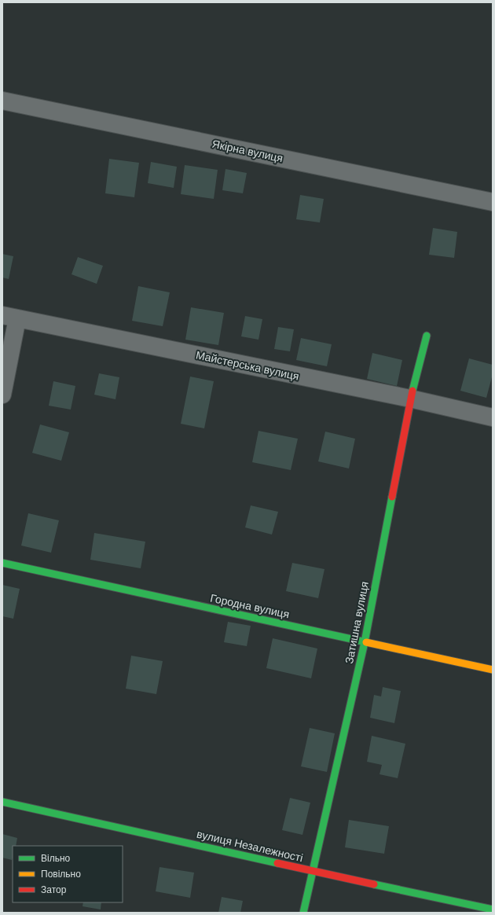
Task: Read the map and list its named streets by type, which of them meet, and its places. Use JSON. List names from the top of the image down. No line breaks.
{"streets":{"street":["Якірна вулиця","Майстерська вулиця","Городна вулиця","Затишна вулиця","вулиця Незалежності"]},"crossings":[["Майстерська вулиця","Затишна вулиця"],["Городна вулиця","Затишна вулиця"],["Затишна вулиця","вулиця Незалежності"]],"legend":["Вільно","Повільно","Затор"]}
